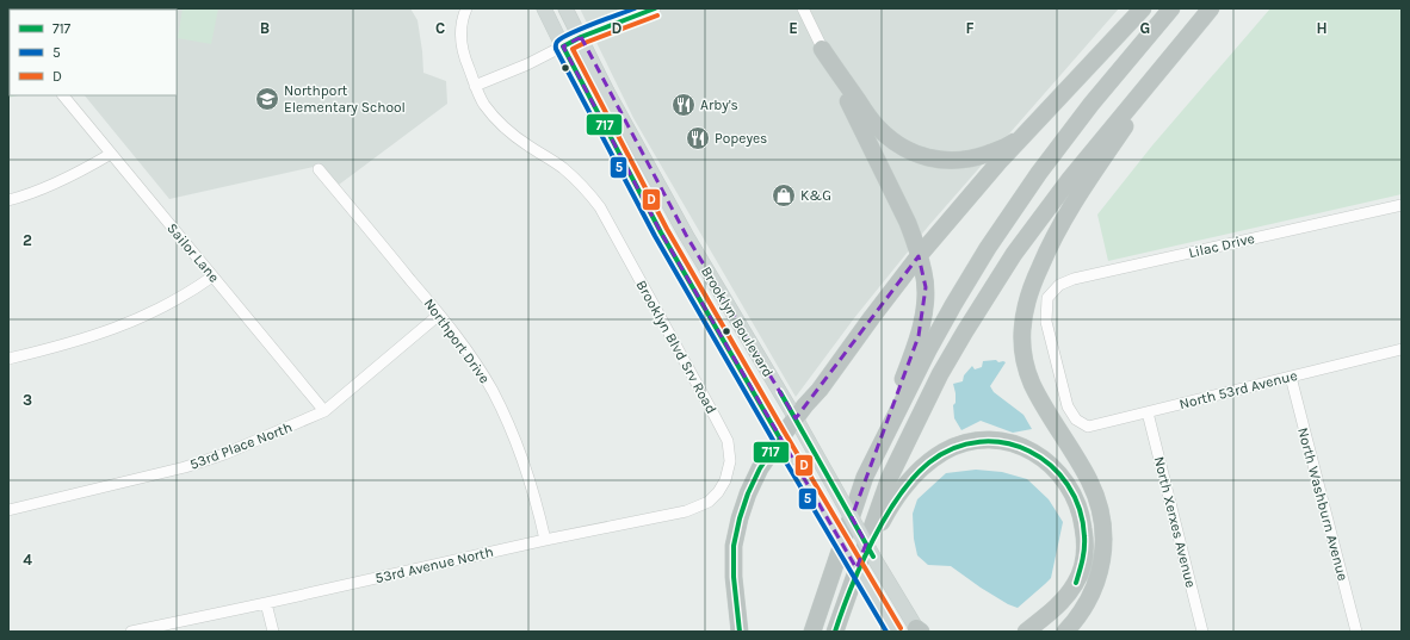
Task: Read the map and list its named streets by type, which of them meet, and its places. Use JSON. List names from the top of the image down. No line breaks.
{"streets":{"main road":["Brooklyn Boulevard"],"street":["Lilac Drive","Sailor Lane","Northport Drive","Brooklyn Blvd Srv Road","North 53rd Avenue","53rd Place North","North Washburn Avenue","North Xerxes Avenue","53rd Avenue North"]},"crossings":[["Lilac Drive","North 53rd Avenue"],["Sailor Lane","53rd Place North"],["Northport Drive","53rd Place North"],["Northport Drive","53rd Avenue North"],["Brooklyn Blvd Srv Road","53rd Avenue North"],["North 53rd Avenue","North Washburn Avenue"],["North 53rd Avenue","North Xerxes Avenue"]],"places":{"school or university":["Northport Elementary School"],"restaurant":["Arby's","Popeyes"],"shop":["K&G"]},"lines":["transit line 717","transit line 5","transit line D"],"legend":["717","5","D"],"grid":{"columns":["B","C","D","E","F","G","H"],"rows":["2","3","4"]}}
